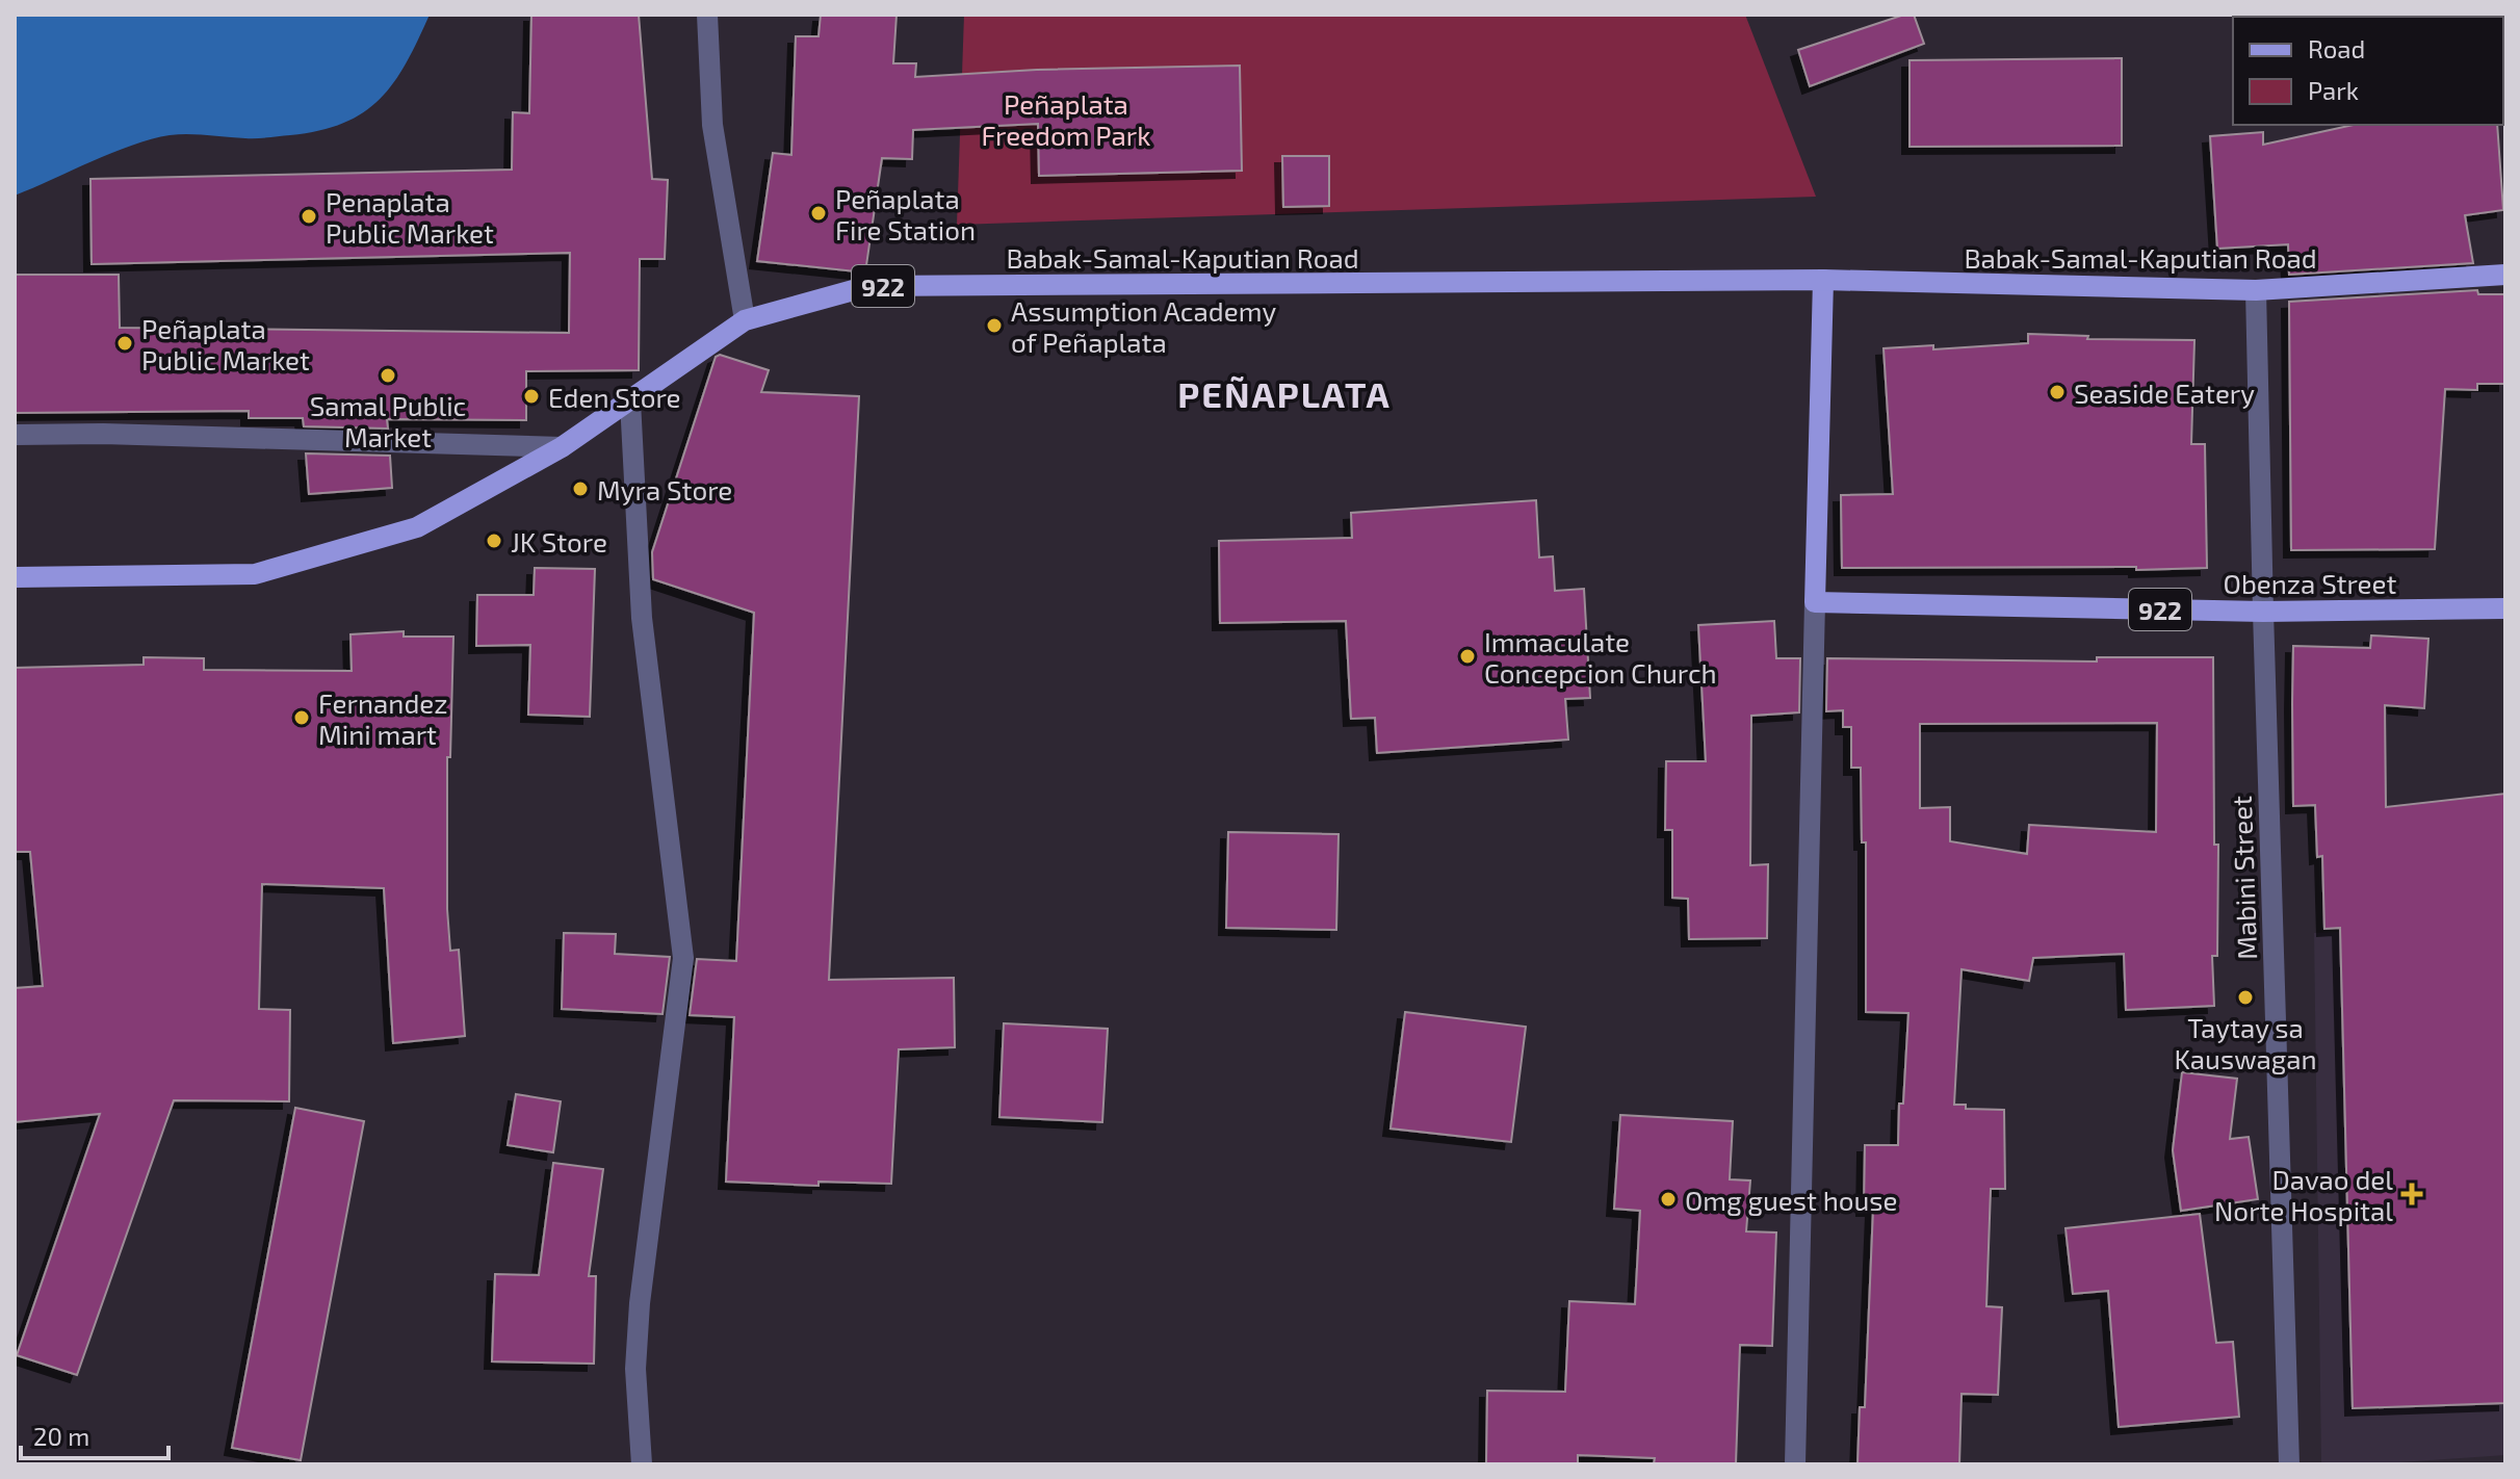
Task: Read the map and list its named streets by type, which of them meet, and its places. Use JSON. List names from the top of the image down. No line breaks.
{"streets":{"main road":["Babak-Samal-Kaputian Road","922","Obenza Street"],"street":["Mabini Street"]},"crossings":[["Babak-Samal-Kaputian Road","Mabini Street"],["Obenza Street","Mabini Street"]],"districts":["PEÑAPLATA"],"parks":["Peñaplata Freedom Park"],"places":{"other":["Peñaplata Fire Station","Penaplata Public Market","Assumption Academy of Peñaplata","Peñaplata Public Market","Samal Public Market","Seaside Eatery","Eden Store","Myra Store","JK Store","Immaculate Concepcion Church","Fernandez Mini mart","Taytay sa Kauswagan","Omg guest house"],"health":["Davao del Norte Hospital"]},"legend":["Road","Park"],"scale_bar":"20 m"}
